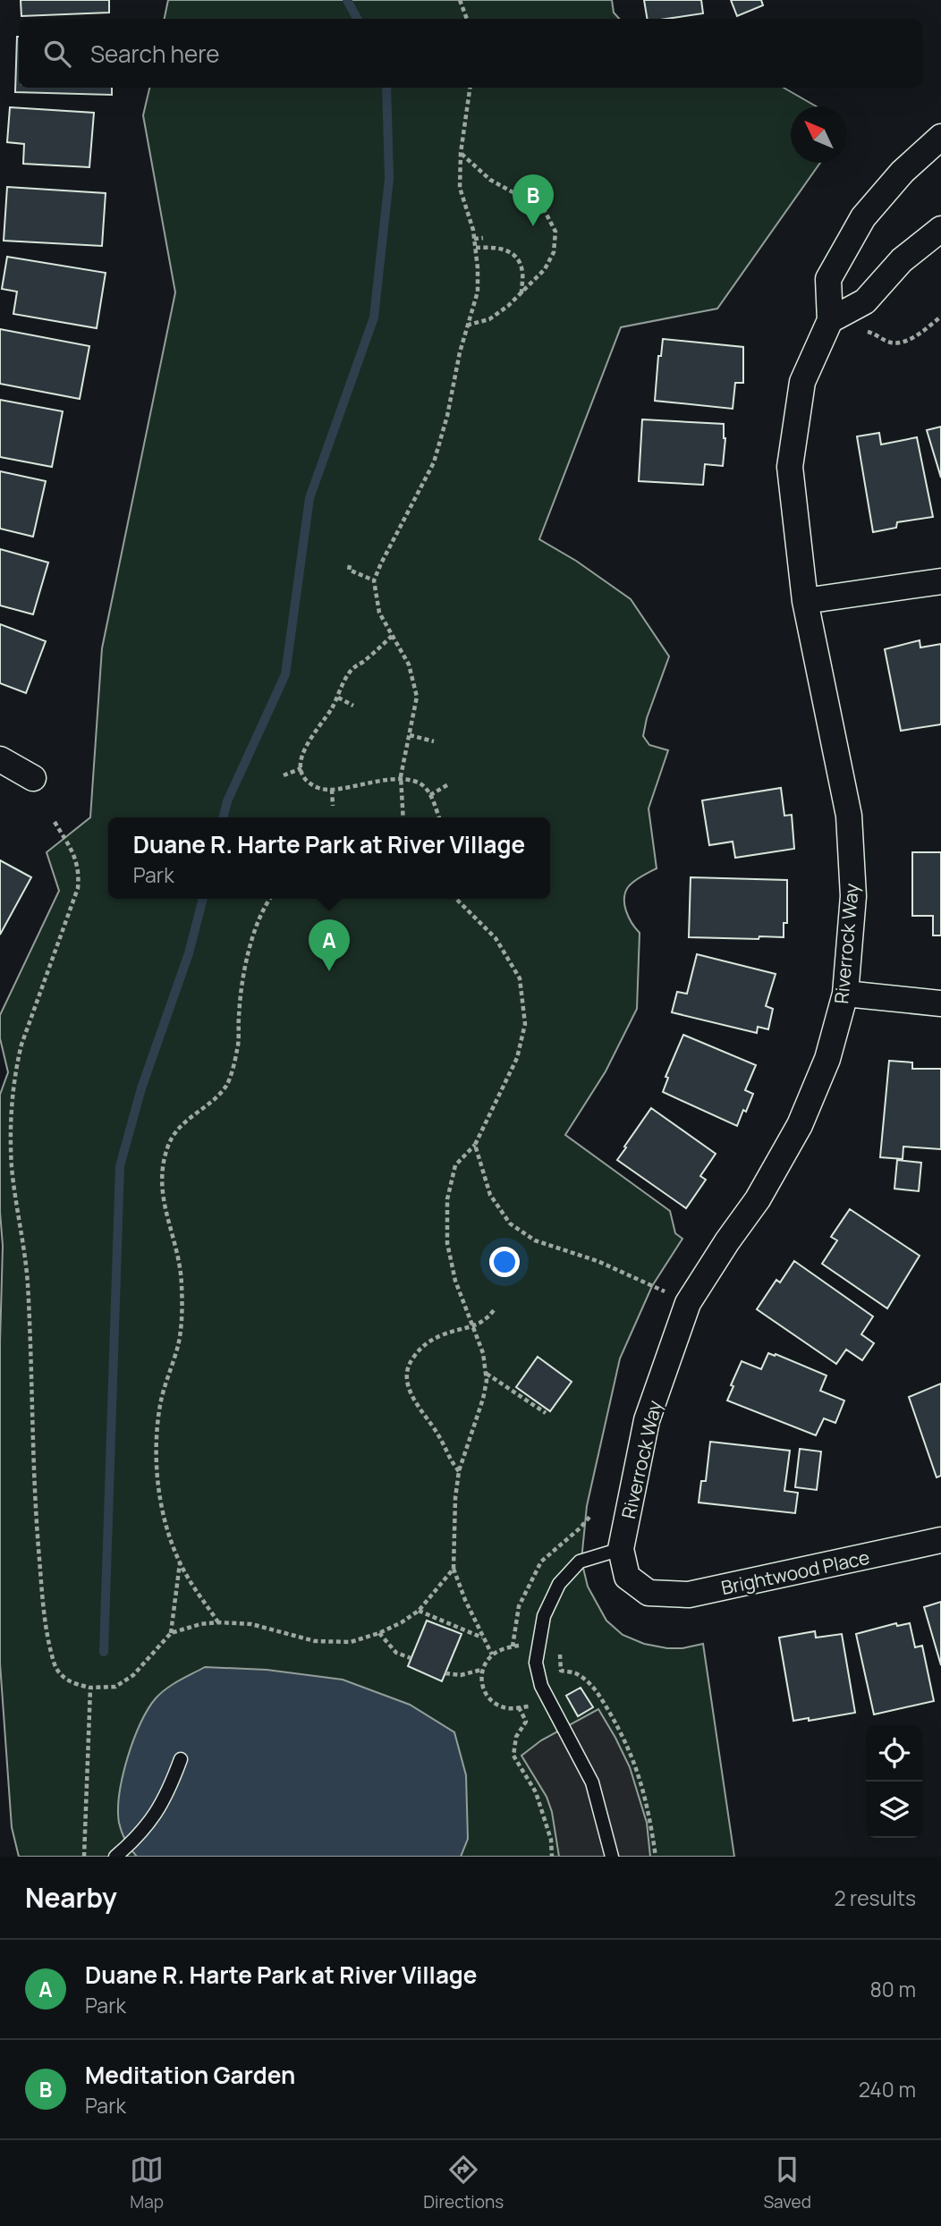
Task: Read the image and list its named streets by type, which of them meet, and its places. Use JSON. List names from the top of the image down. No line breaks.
{"streets":{"street":["Riverrock Way","Brightwood Place"]},"crossings":[["Riverrock Way","Brightwood Place"]],"north":"top left","page":{"search":"Search here","pins":["B","A"],"popup":["Duane R. Harte Park at River Village","Park"],"heading":["Nearby","2 results"],"list":[{"mark":"A","name":"Duane R. Harte Park at River Village","note":"Park","value":"80 m"},{"mark":"B","name":"Meditation Garden","note":"Park","value":"240 m"}],"nav":["Map","Directions","Saved"]}}
